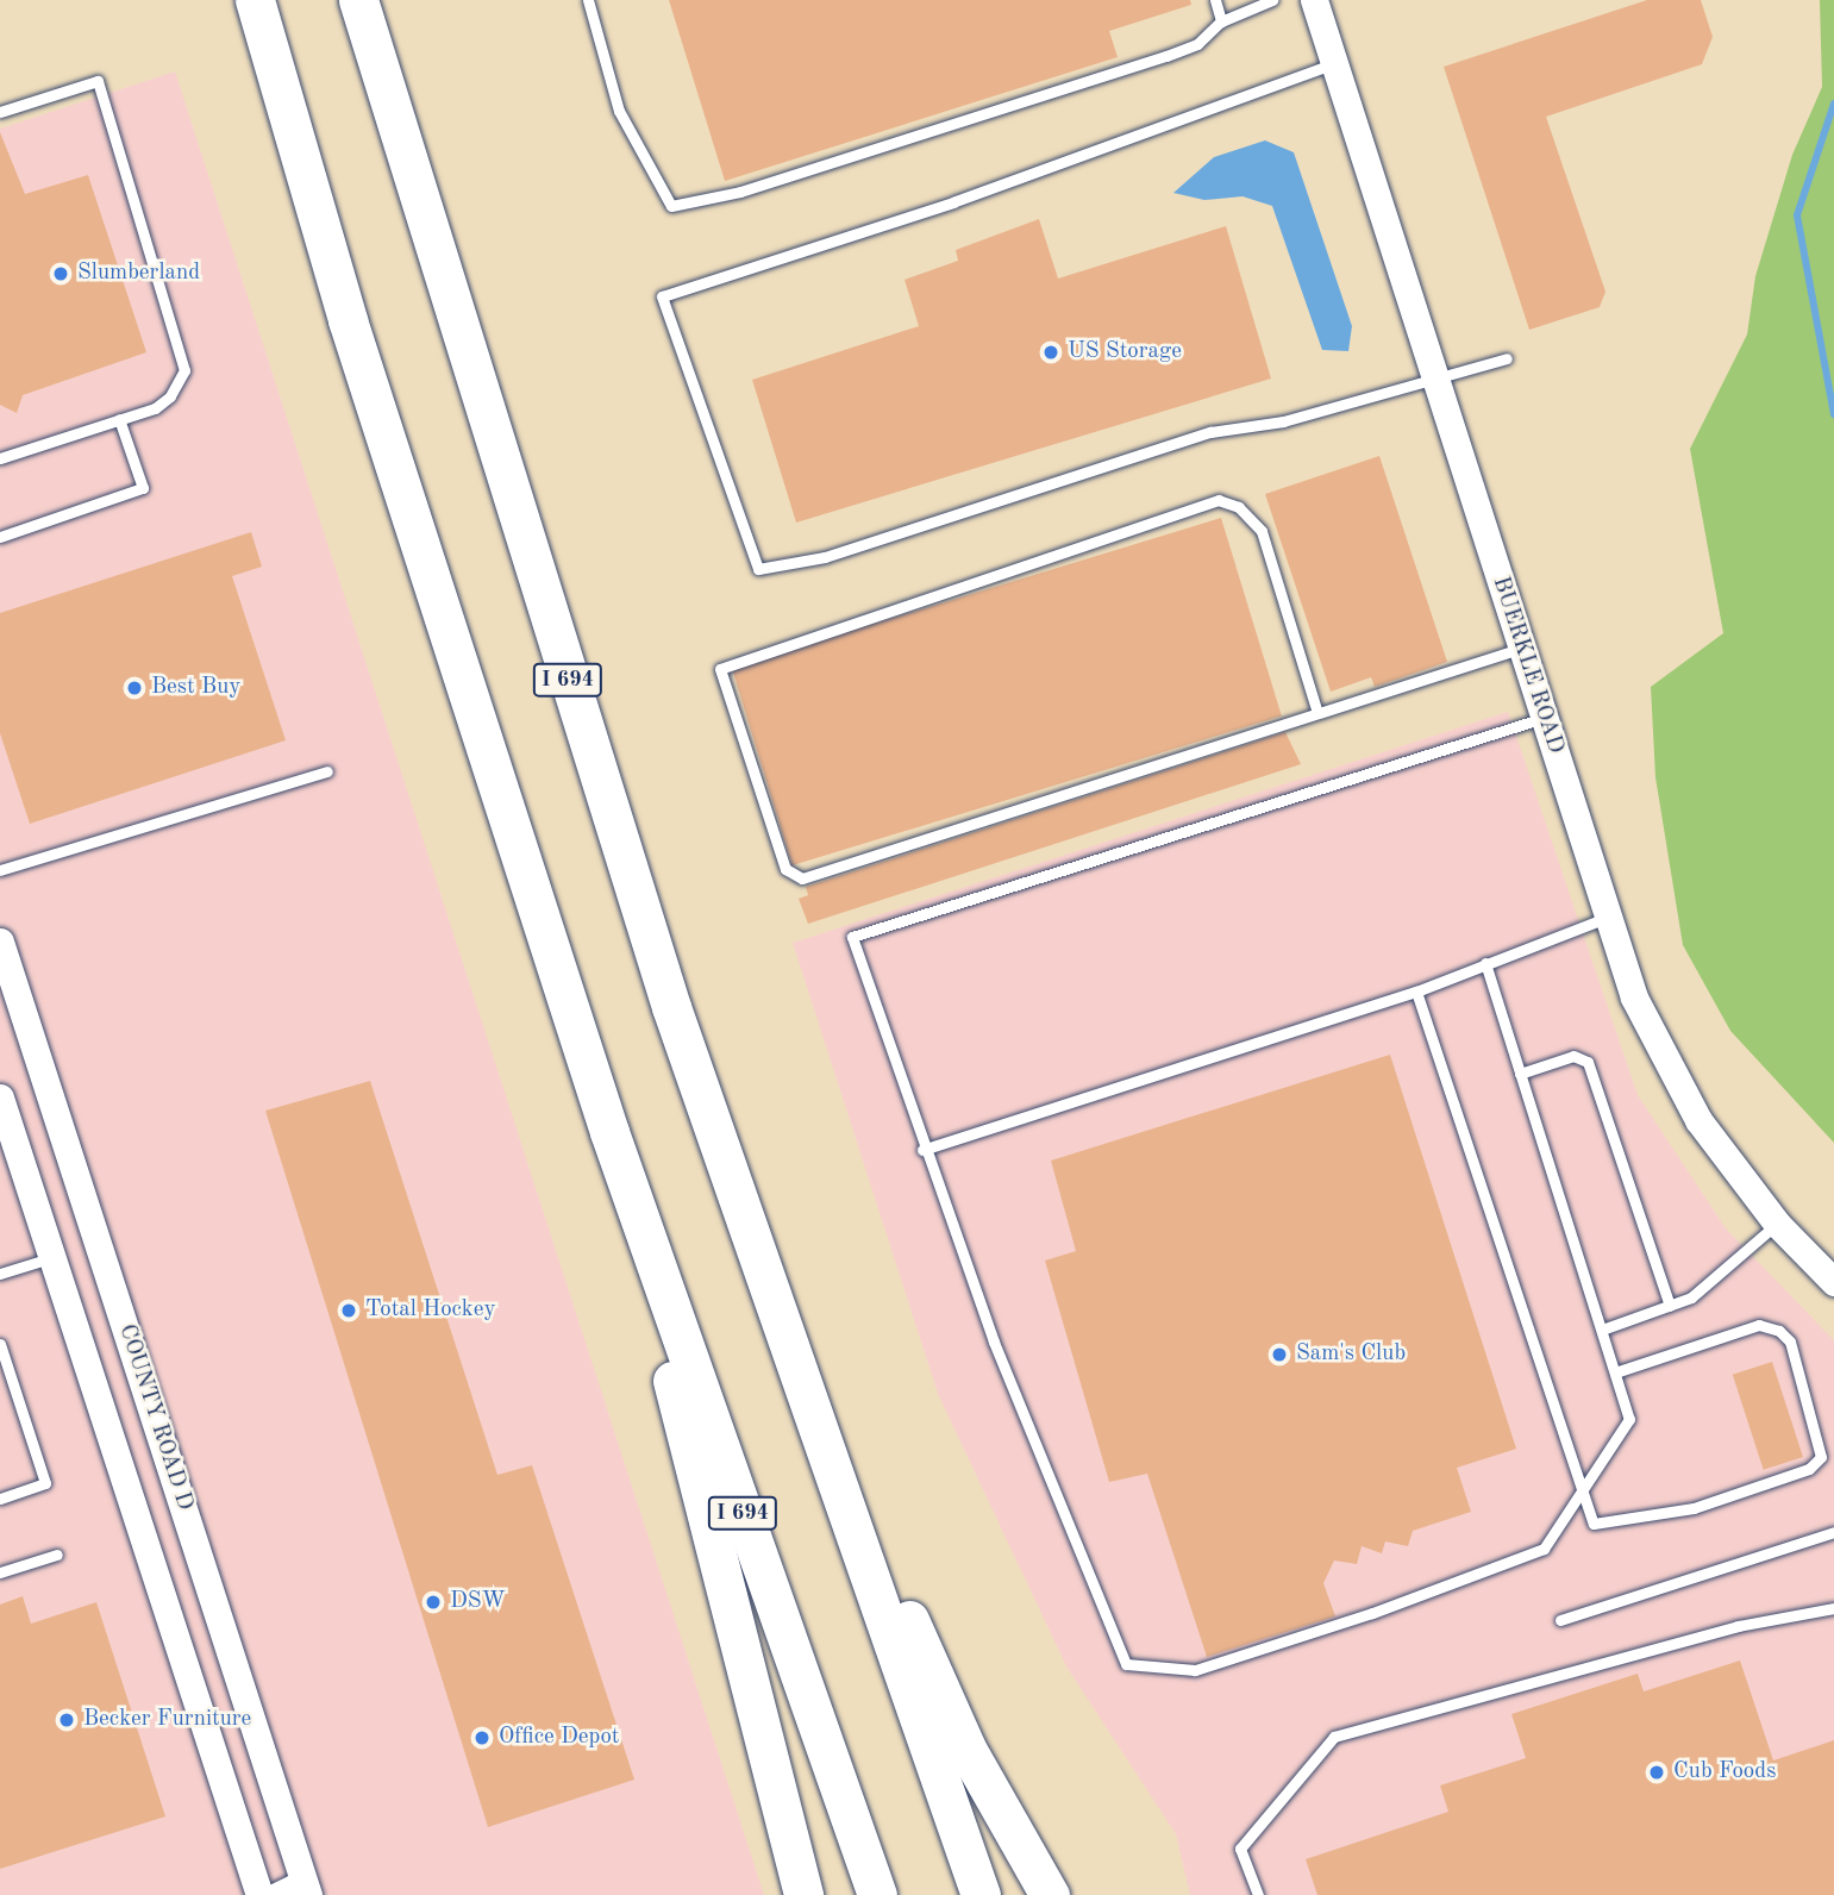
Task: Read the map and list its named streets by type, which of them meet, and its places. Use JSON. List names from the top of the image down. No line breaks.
{"streets":{"highway":["I 694"],"street":["BUERKLE ROAD","COUNTY ROAD D"]},"places":["Slumberland","US Storage","Best Buy","Total Hockey","Sam's Club","DSW","Becker Furniture","Office Depot","Cub Foods"]}
